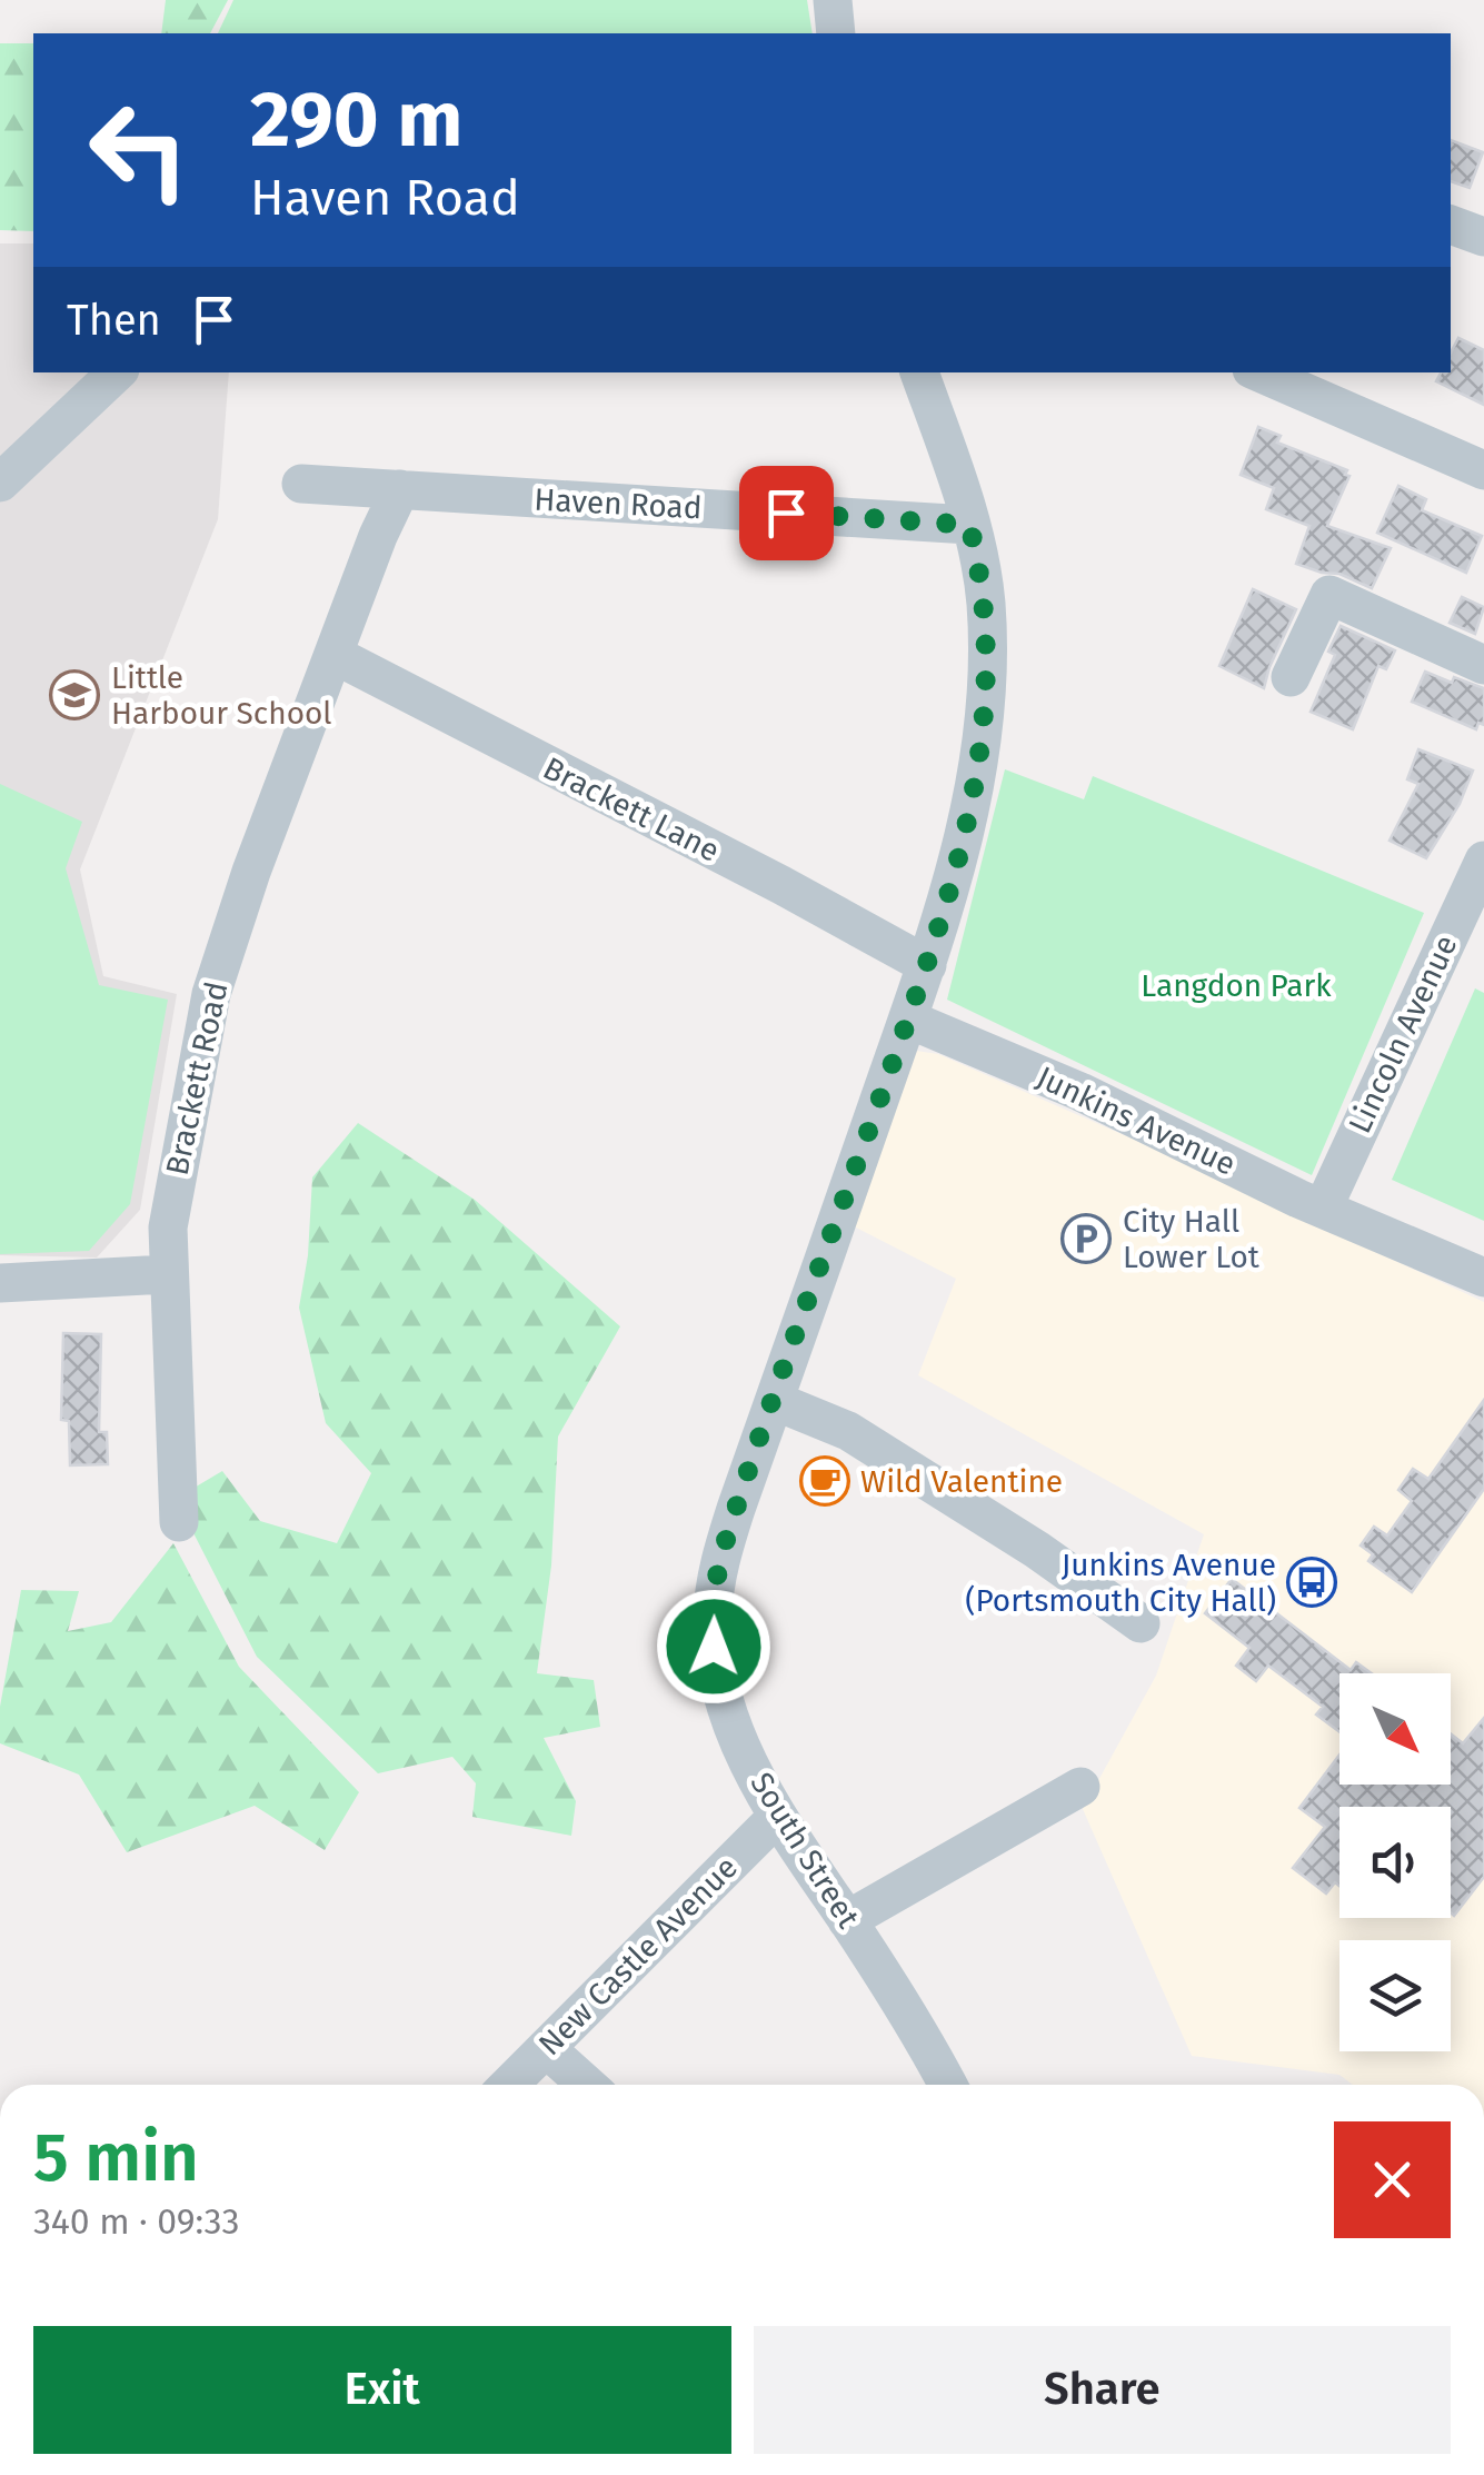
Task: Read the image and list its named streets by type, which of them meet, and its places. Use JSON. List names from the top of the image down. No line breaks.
{"streets":{"street":["Haven Road","Brackett Lane","Lincoln Avenue","Brackett Road","Junkins Avenue","South Street","New Castle Avenue"]},"crossings":[["Haven Road","South Street"],["Brackett Lane","Brackett Road"],["Brackett Lane","South Street"],["Lincoln Avenue","Junkins Avenue"],["Junkins Avenue","South Street"],["South Street","New Castle Avenue"]],"parks":["Langdon Park"],"places":{"school or university":["Little Harbour School"],"parking":["City Hall Lower Lot"],"cafe":["Wild Valentine"],"bus stop":["Junkins Avenue (Portsmouth City Hall)"]},"north":"bottom right","page":{"turn":["290 m","Haven Road"],"then":"Then","heading":["5 min","340 m · 09:33"],"buttons":["Exit","Share"]}}
